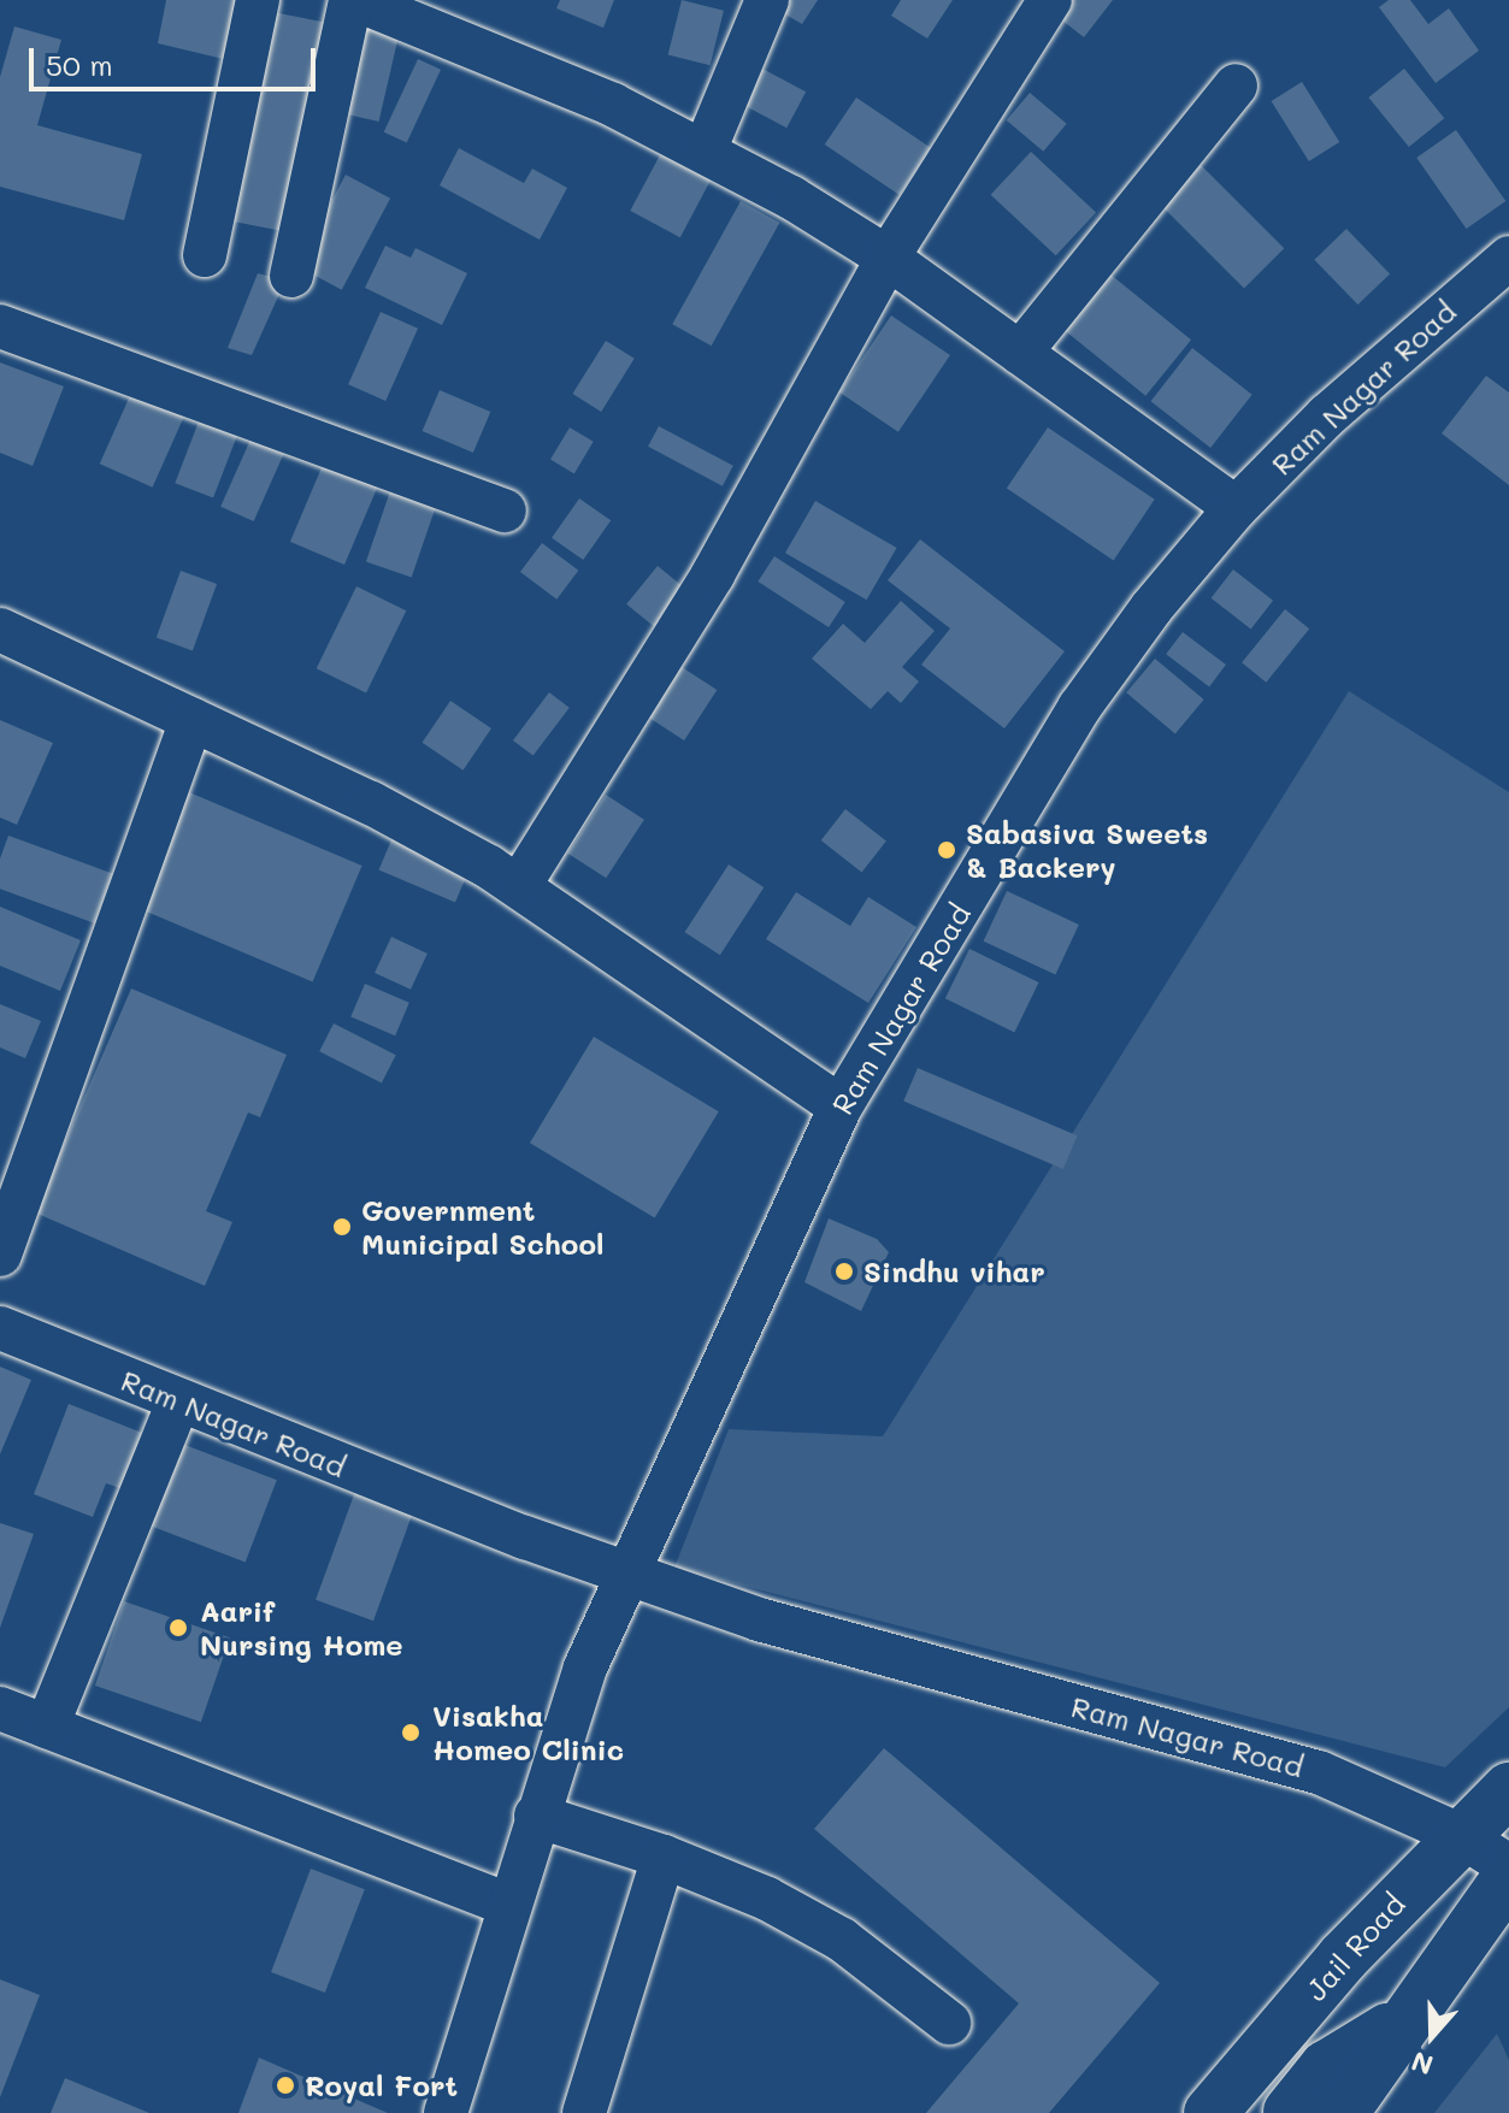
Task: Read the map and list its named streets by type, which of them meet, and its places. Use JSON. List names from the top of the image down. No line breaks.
{"streets":{"main road":["Jail Road"],"street":["Ram Nagar Road"]},"crossings":[["Ram Nagar Road","Jail Road"]],"places":["Sabasiva Sweets & Backery","Government Municipal School","Sindhu vihar","Aarif Nursing Home","Visakha Homeo Clinic","Royal Fort"],"scale_bar":"50 m","north":"bottom"}
